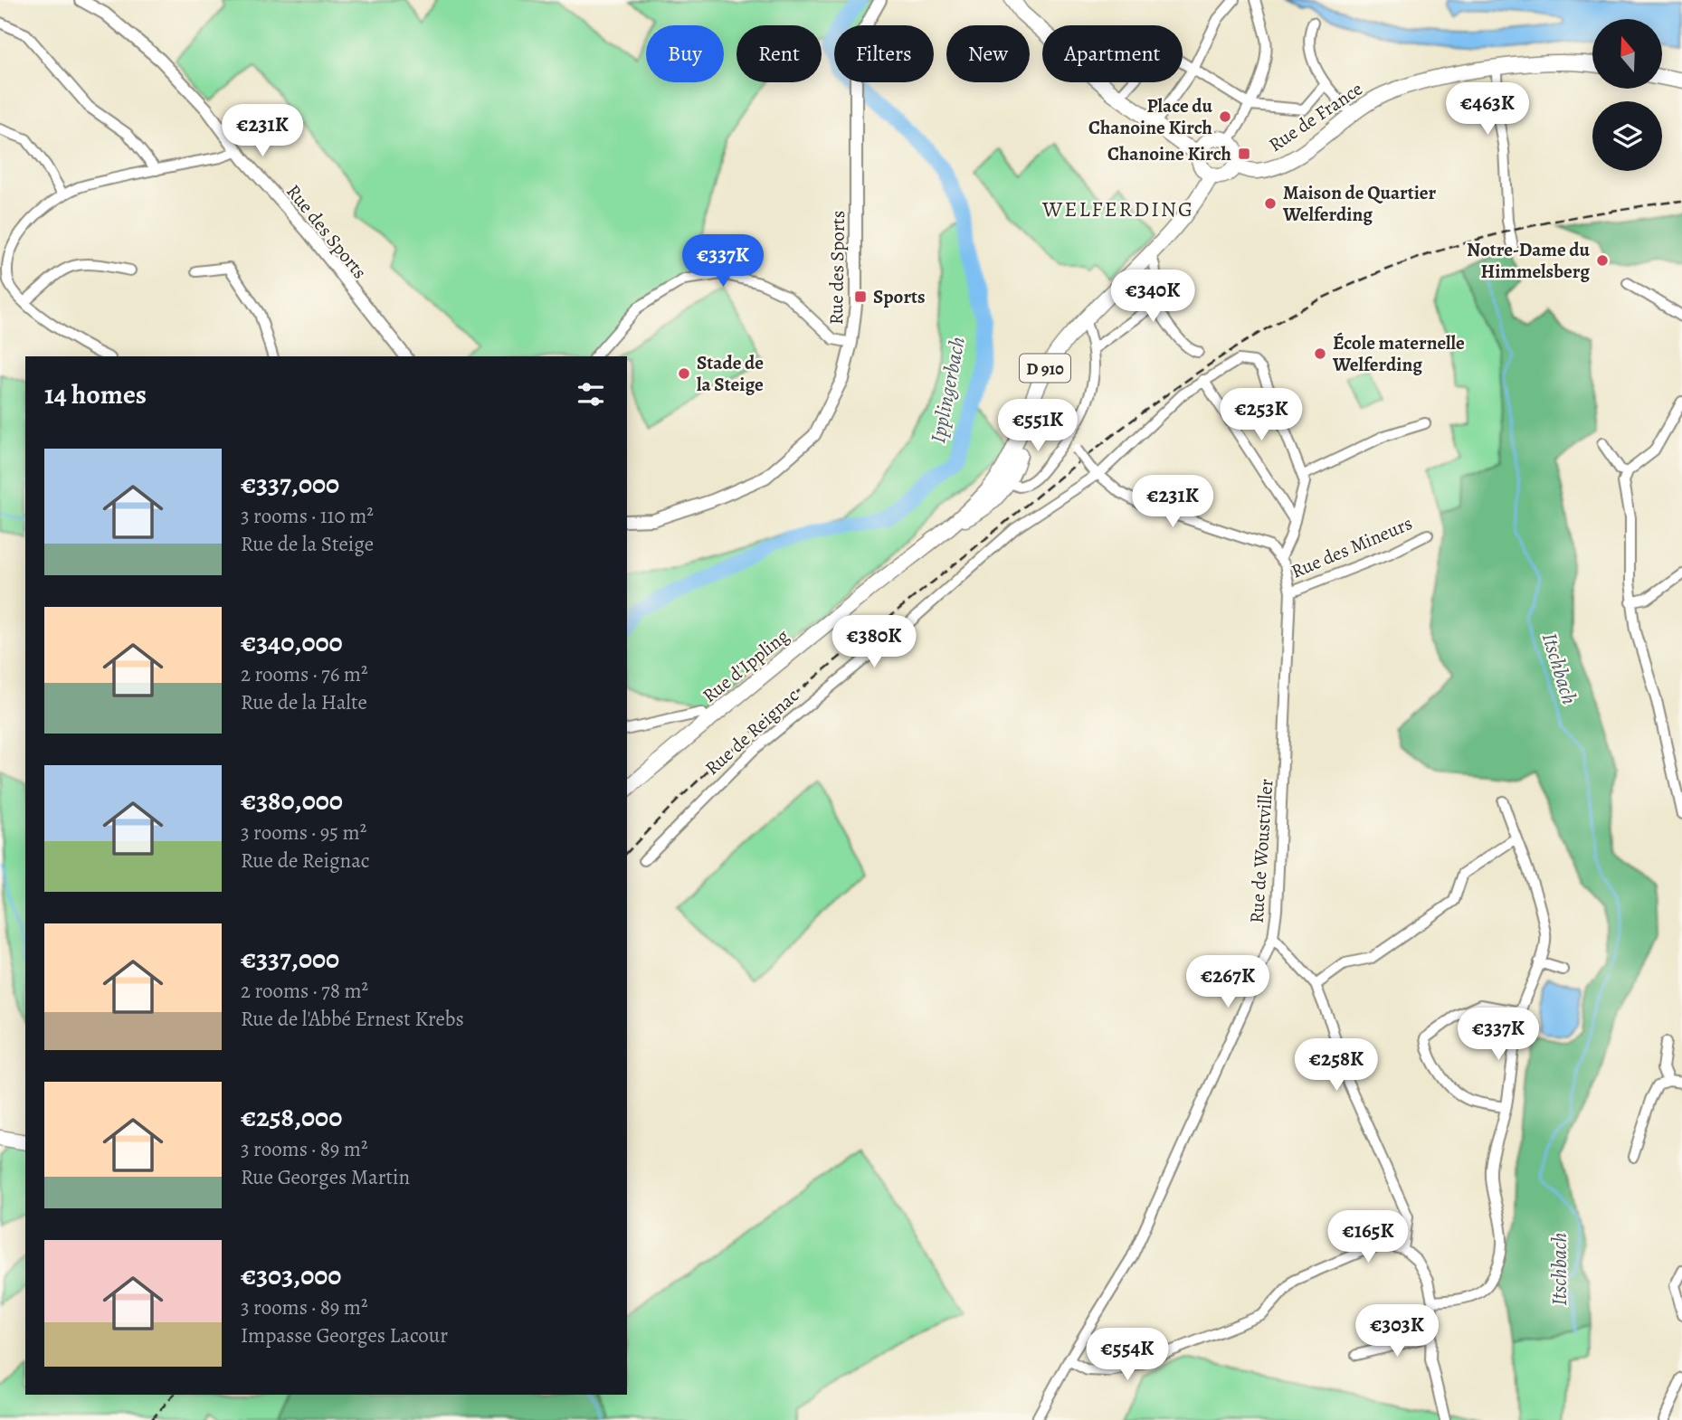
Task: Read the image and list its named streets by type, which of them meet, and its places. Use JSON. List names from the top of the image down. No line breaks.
{"streets":{"main road":["Rue de France","D 910","Rue d'Ippling"],"street":["Rue des Sports","Rue des Mineurs","Rue de Reignac","Rue de Woustviller"]},"crossings":[["Rue de France","Rue d'Ippling"],["Rue des Mineurs","Rue de Woustviller"]],"districts":["WELFERDING"],"water":["Ipplingerbach","Itschbach"],"places":{"other":["Place du Chanoine Kirch","Maison de Quartier Welferding","Notre-Dame du Himmelsberg","École maternelle Welferding","Stade de la Steige"],"transit":["Chanoine Kirch","Sports"]},"north":"top","page":{"chip":["Buy","Rent","Filters","New","Apartment"],"price":["€463K","€231K","€337K","€340K","€253K","€551K","€231K","€380K","€267K","€337K","€258K","€165K","€303K","€554K"],"heading":"14 homes","list":[{"name":"€337,000","note":"3 rooms · 110 m² · Rue de la Steige"},{"name":"€340,000","note":"2 rooms · 76 m² · Rue de la Halte"},{"name":"€380,000","note":"3 rooms · 95 m² · Rue de Reignac"},{"name":"€337,000","note":"2 rooms · 78 m² · Rue de l'Abbé Ernest Krebs"},{"name":"€258,000","note":"3 rooms · 89 m² · Rue Georges Martin"},{"name":"€303,000","note":"3 rooms · 89 m² · Impasse Georges Lacour"}]}}
